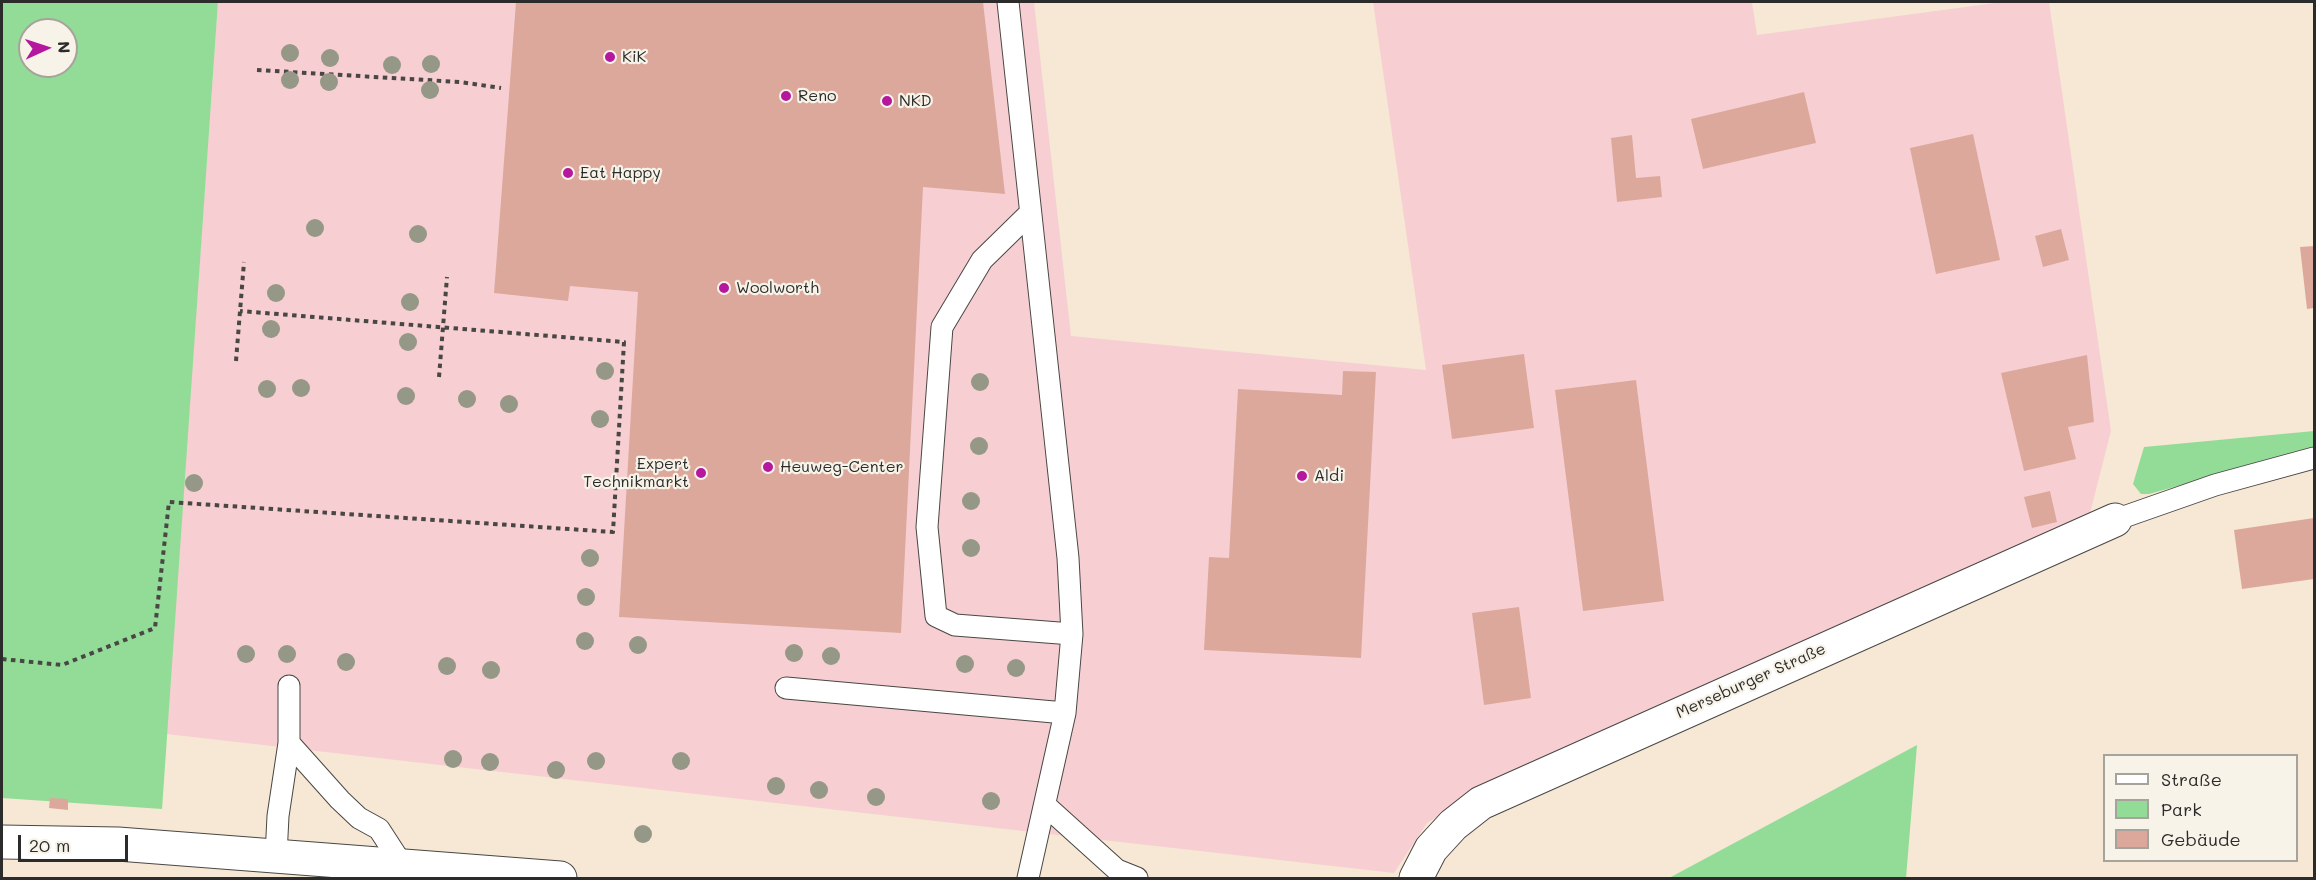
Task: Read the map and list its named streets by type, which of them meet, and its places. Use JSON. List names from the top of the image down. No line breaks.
{"streets":{"street":["Merseburger Straße"]},"places":["KiK","Reno","NKD","Eat Happy","Woolworth","Heuweg-Center","Expert Technikmarkt","Aldi"],"legend":["Straße","Park","Gebäude"],"scale_bar":"20 m","north":"right"}
